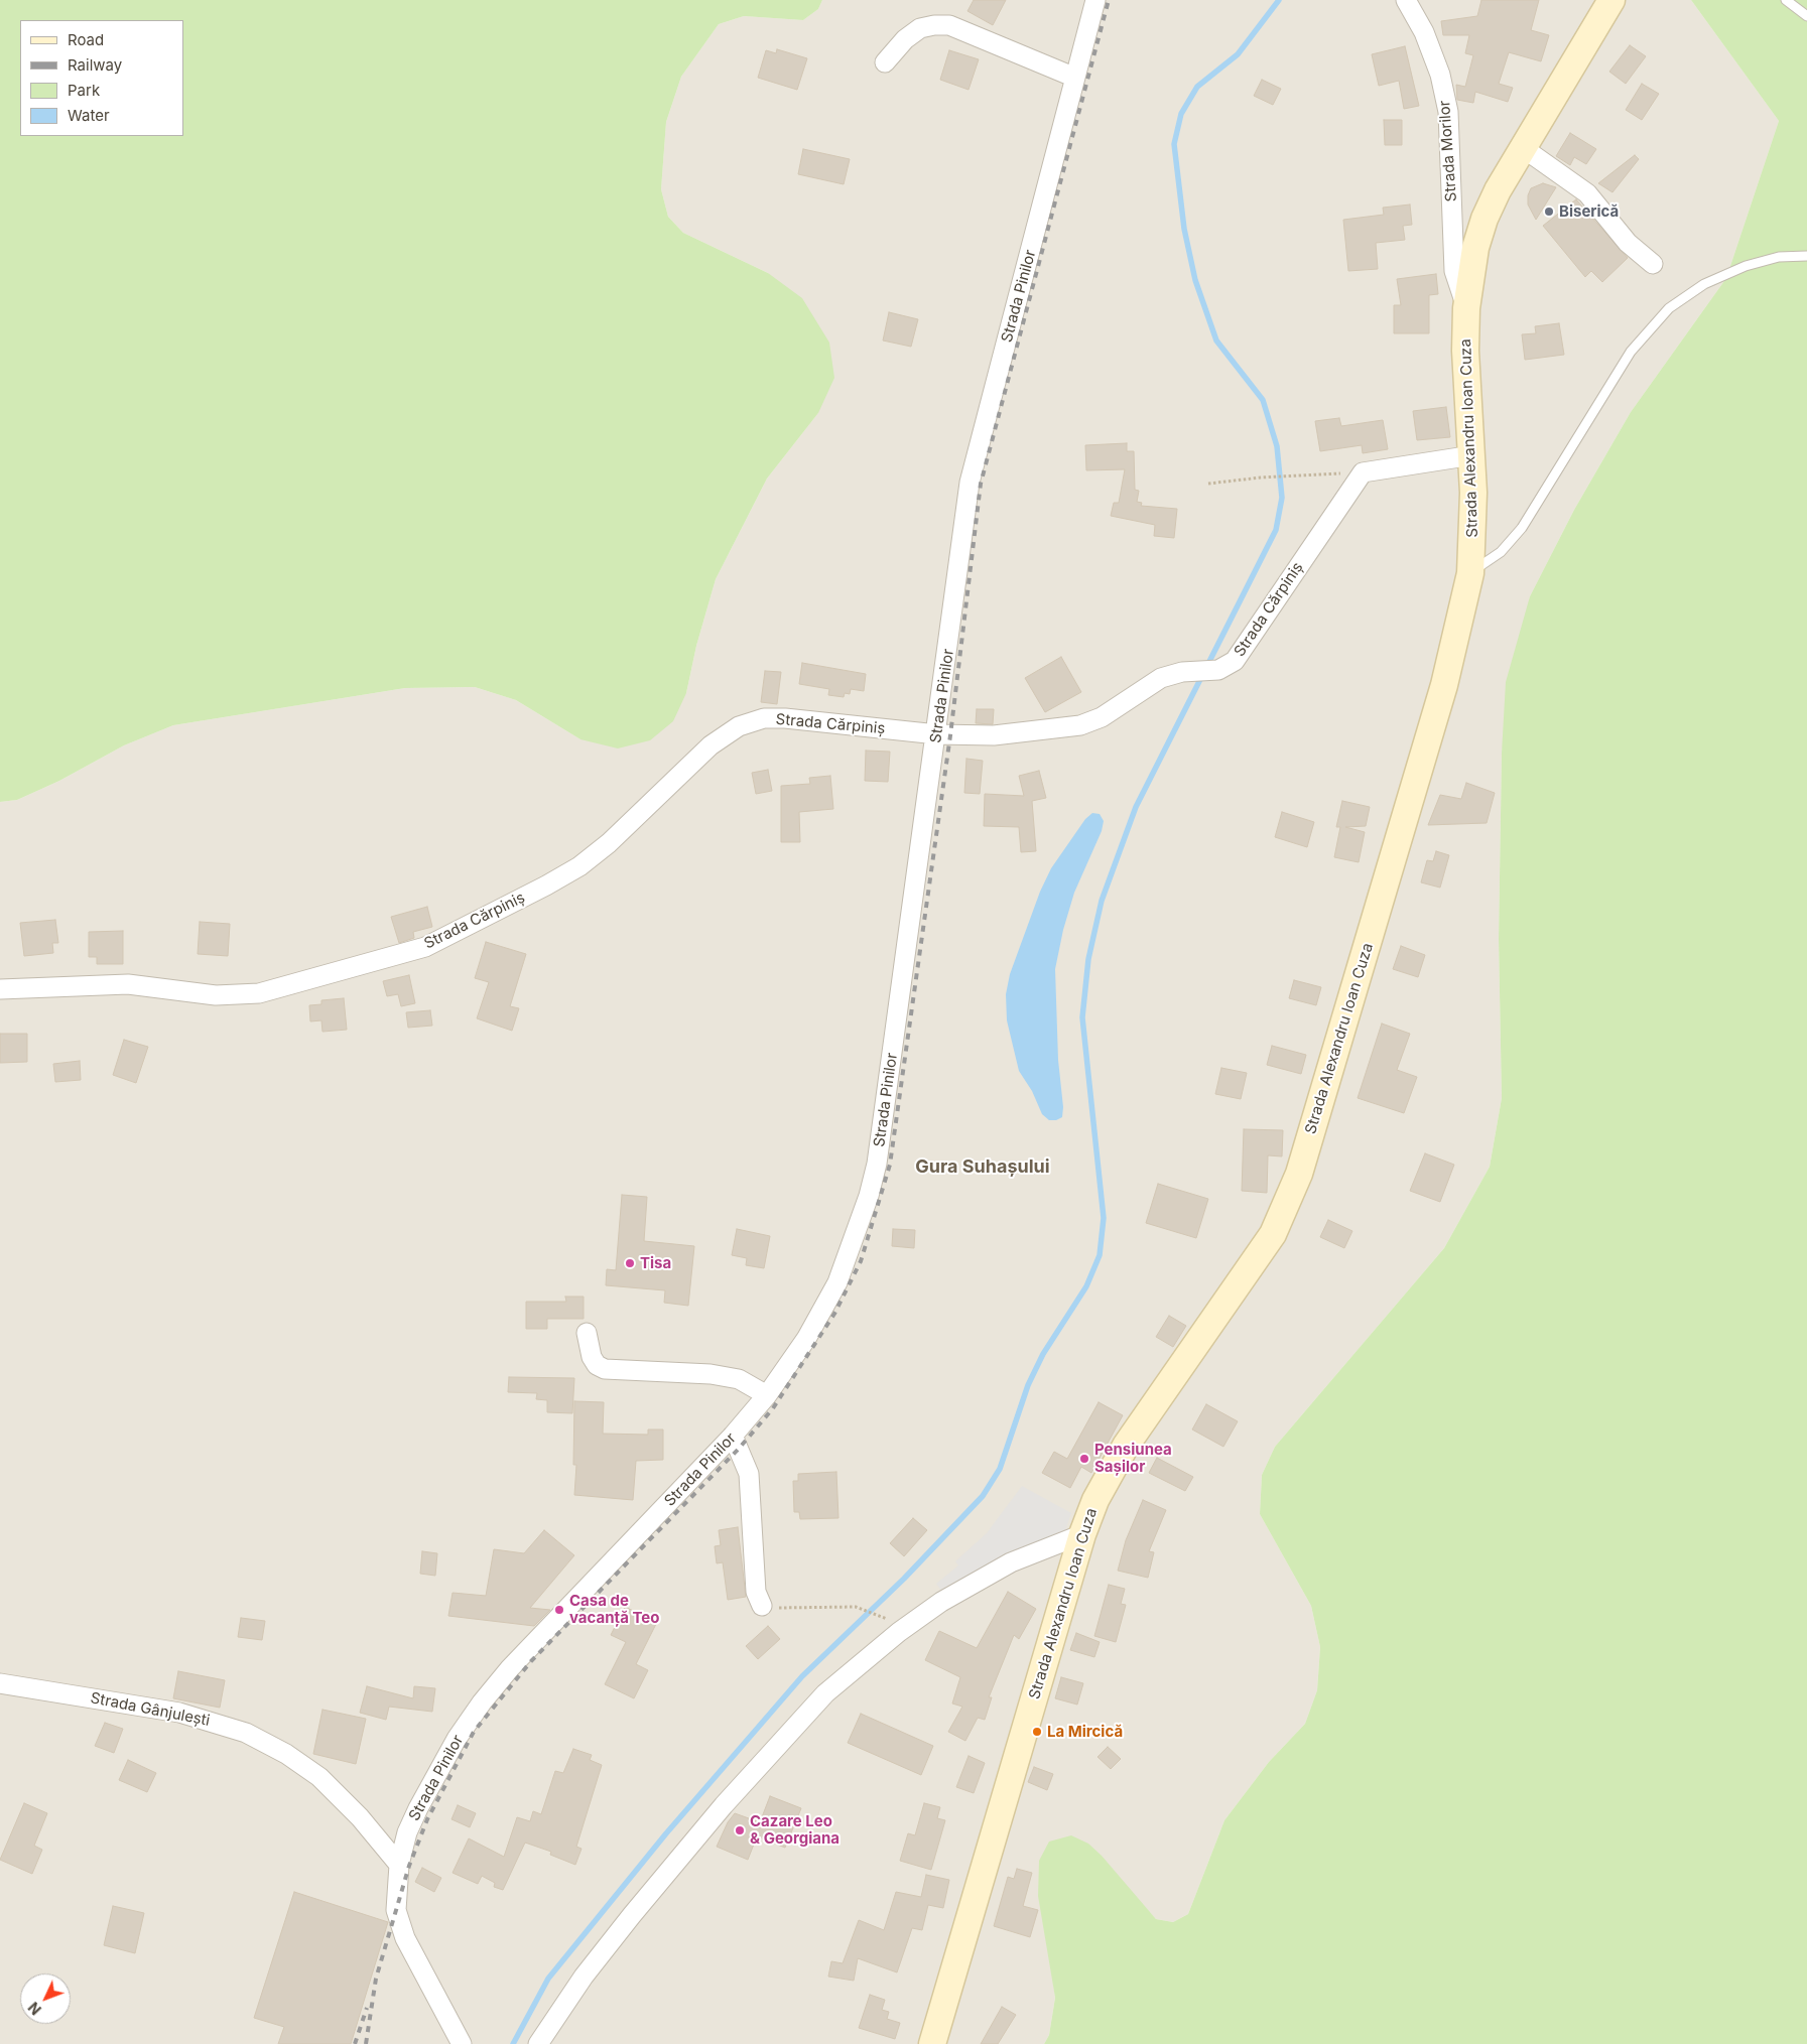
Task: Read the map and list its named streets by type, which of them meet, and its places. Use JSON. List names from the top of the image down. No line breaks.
{"streets":{"main road":["Strada Alexandru Ioan Cuza"],"street":["Strada Morilor","Strada Pinilor","Strada Cărpiniș","Strada Gânjulești"]},"crossings":[["Strada Morilor","Strada Alexandru Ioan Cuza"],["Strada Pinilor","Strada Cărpiniș"],["Strada Pinilor","Strada Gânjulești"]],"districts":["Gura Suhașului"],"places":["Biserică","Tisa","Pensiunea Sașilor","Casa de vacanță Teo","La Mircică","Cazare Leo & Georgiana"],"legend":["Road","Railway","Park","Water"],"north":"bottom left"}
